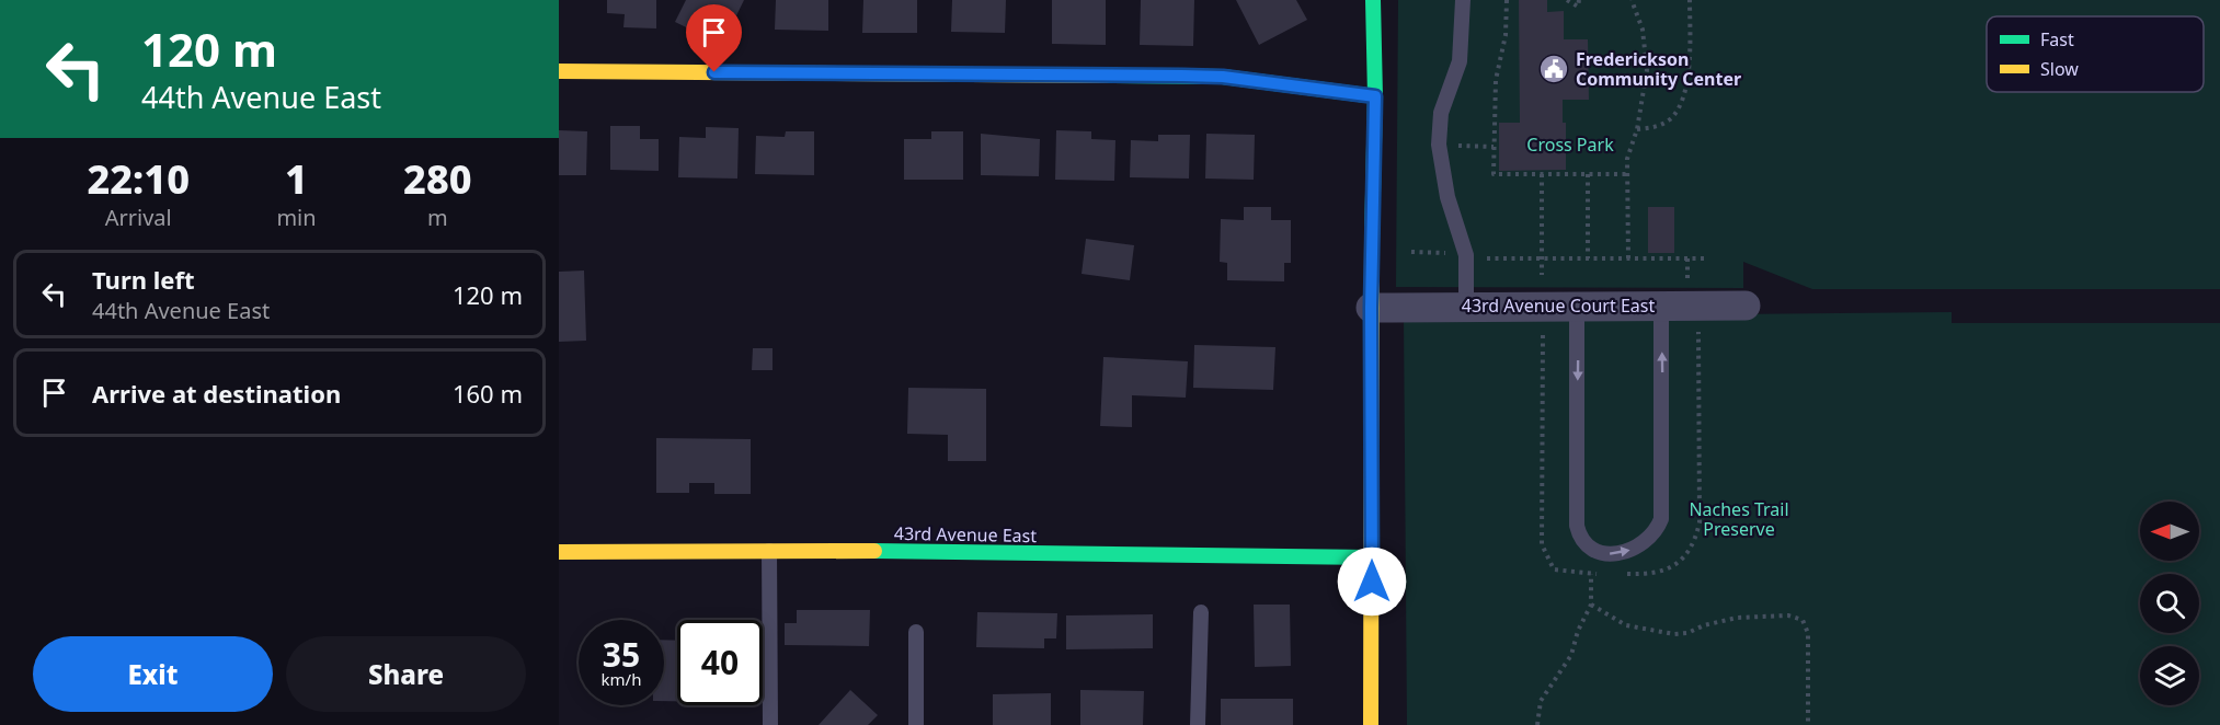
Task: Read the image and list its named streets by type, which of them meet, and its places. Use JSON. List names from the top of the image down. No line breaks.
{"streets":{"street":["43rd Avenue Court East","43rd Avenue East"]},"parks":["Cross Park","Naches Trail Preserve"],"places":{"public building":["Frederickson Community Center"]},"legend":["Fast","Slow"],"north":"left","page":{"turn":["120 m","44th Avenue East"],"eta":["22:10","Arrival","1","min","280","m"],"list":[{"name":"Turn left","note":"44th Avenue East","value":"120 m"},{"name":"Arrive at destination","value":"160 m"}],"speed":"35 km/h","limit":"40","buttons":["Exit","Share"]}}
